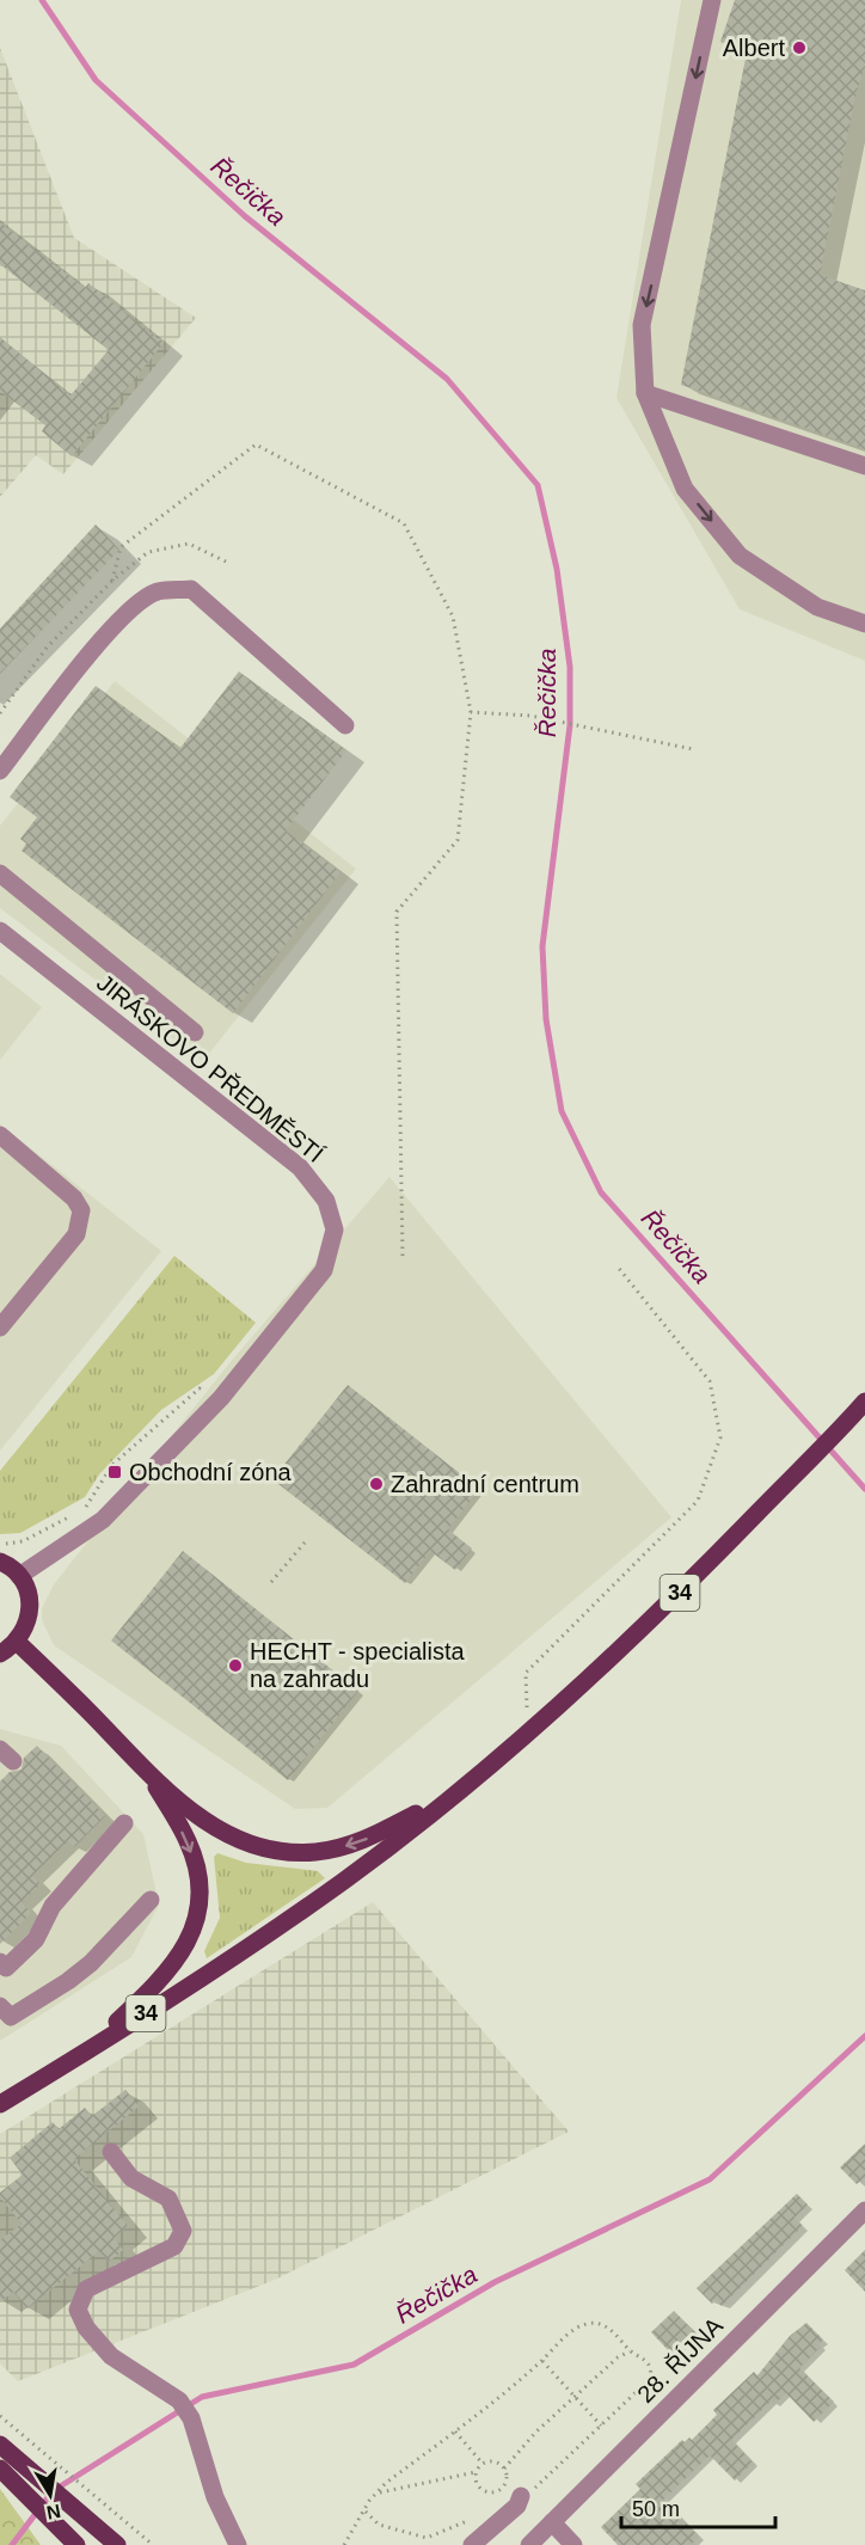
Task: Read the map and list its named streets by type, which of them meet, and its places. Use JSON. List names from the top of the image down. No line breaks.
{"streets":{"main road":["34"],"street":["JIRÁSKOVO PŘEDMĚSTÍ","28. ŘÍJNA"]},"water":["Řečička"],"places":{"other":["Albert","Zahradní centrum","HECHT - specialista na zahradu"],"transit":["Obchodní zóna"]},"scale_bar":"50 m","north":"bottom"}
